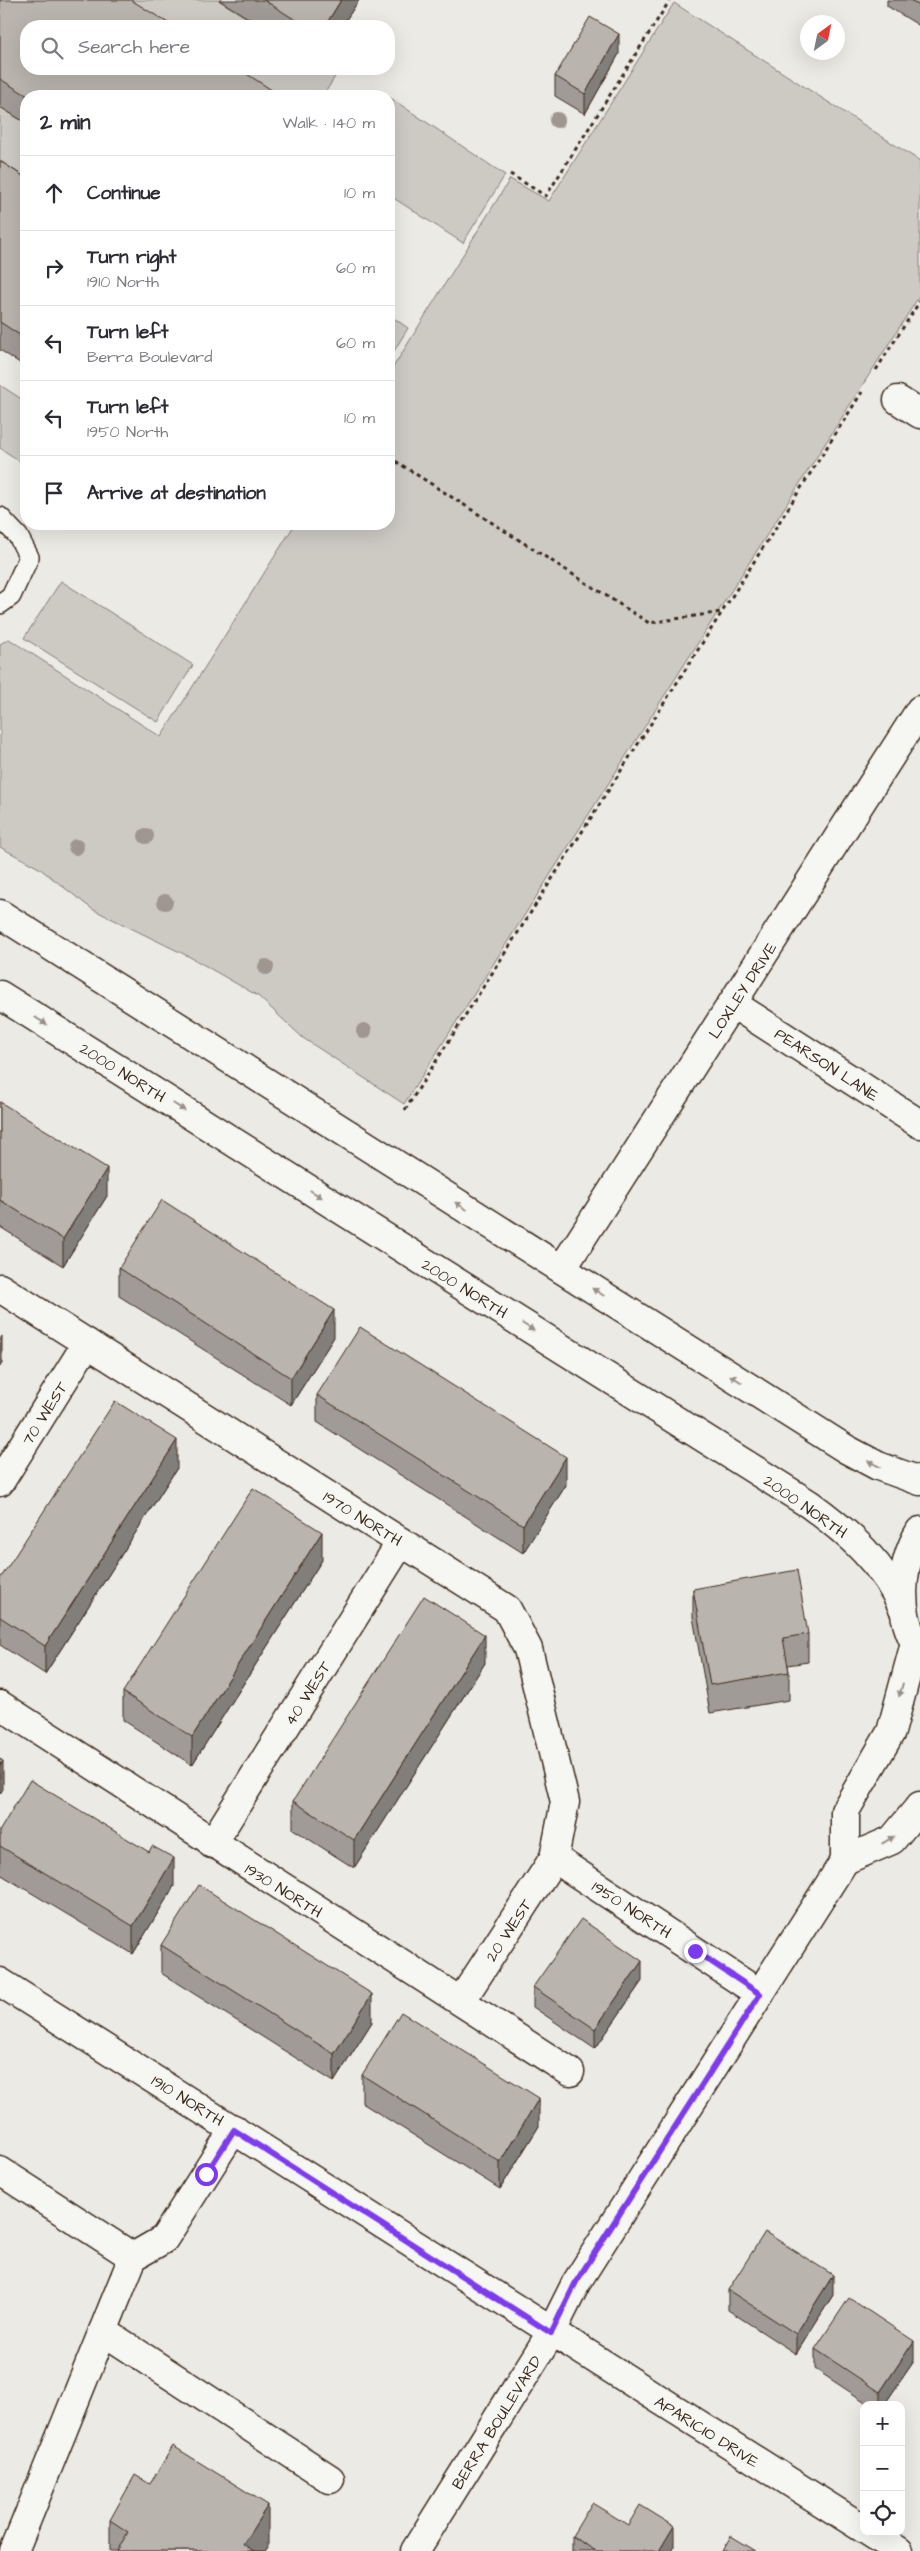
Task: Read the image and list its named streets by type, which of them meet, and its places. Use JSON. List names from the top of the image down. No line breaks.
{"streets":{"street":["LOXLEY DRIVE","PEARSON LANE","2000 NORTH","70 WEST","1970 NORTH","40 WEST","1930 NORTH","1950 NORTH","20 WEST","1910 NORTH","BERRA BOULEVARD","APARICIO DRIVE"]},"crossings":[["LOXLEY DRIVE","PEARSON LANE"],["70 WEST","1970 NORTH"],["1970 NORTH","40 WEST"],["1970 NORTH","1950 NORTH"],["1970 NORTH","20 WEST"],["40 WEST","1930 NORTH"],["1930 NORTH","20 WEST"],["1950 NORTH","20 WEST"],["1950 NORTH","BERRA BOULEVARD"],["1910 NORTH","BERRA BOULEVARD"],["1910 NORTH","APARICIO DRIVE"],["BERRA BOULEVARD","APARICIO DRIVE"]],"north":"top right","page":{"search":"Search here","heading":["2 min","Walk · 140 m"],"list":[["Continue","10 m"],["Turn right","1910 North","60 m"],["Turn left","Berra Boulevard","60 m"],["Turn left","1950 North","10 m"],"Arrive at destination"],"map_buttons":["+","−"]}}
